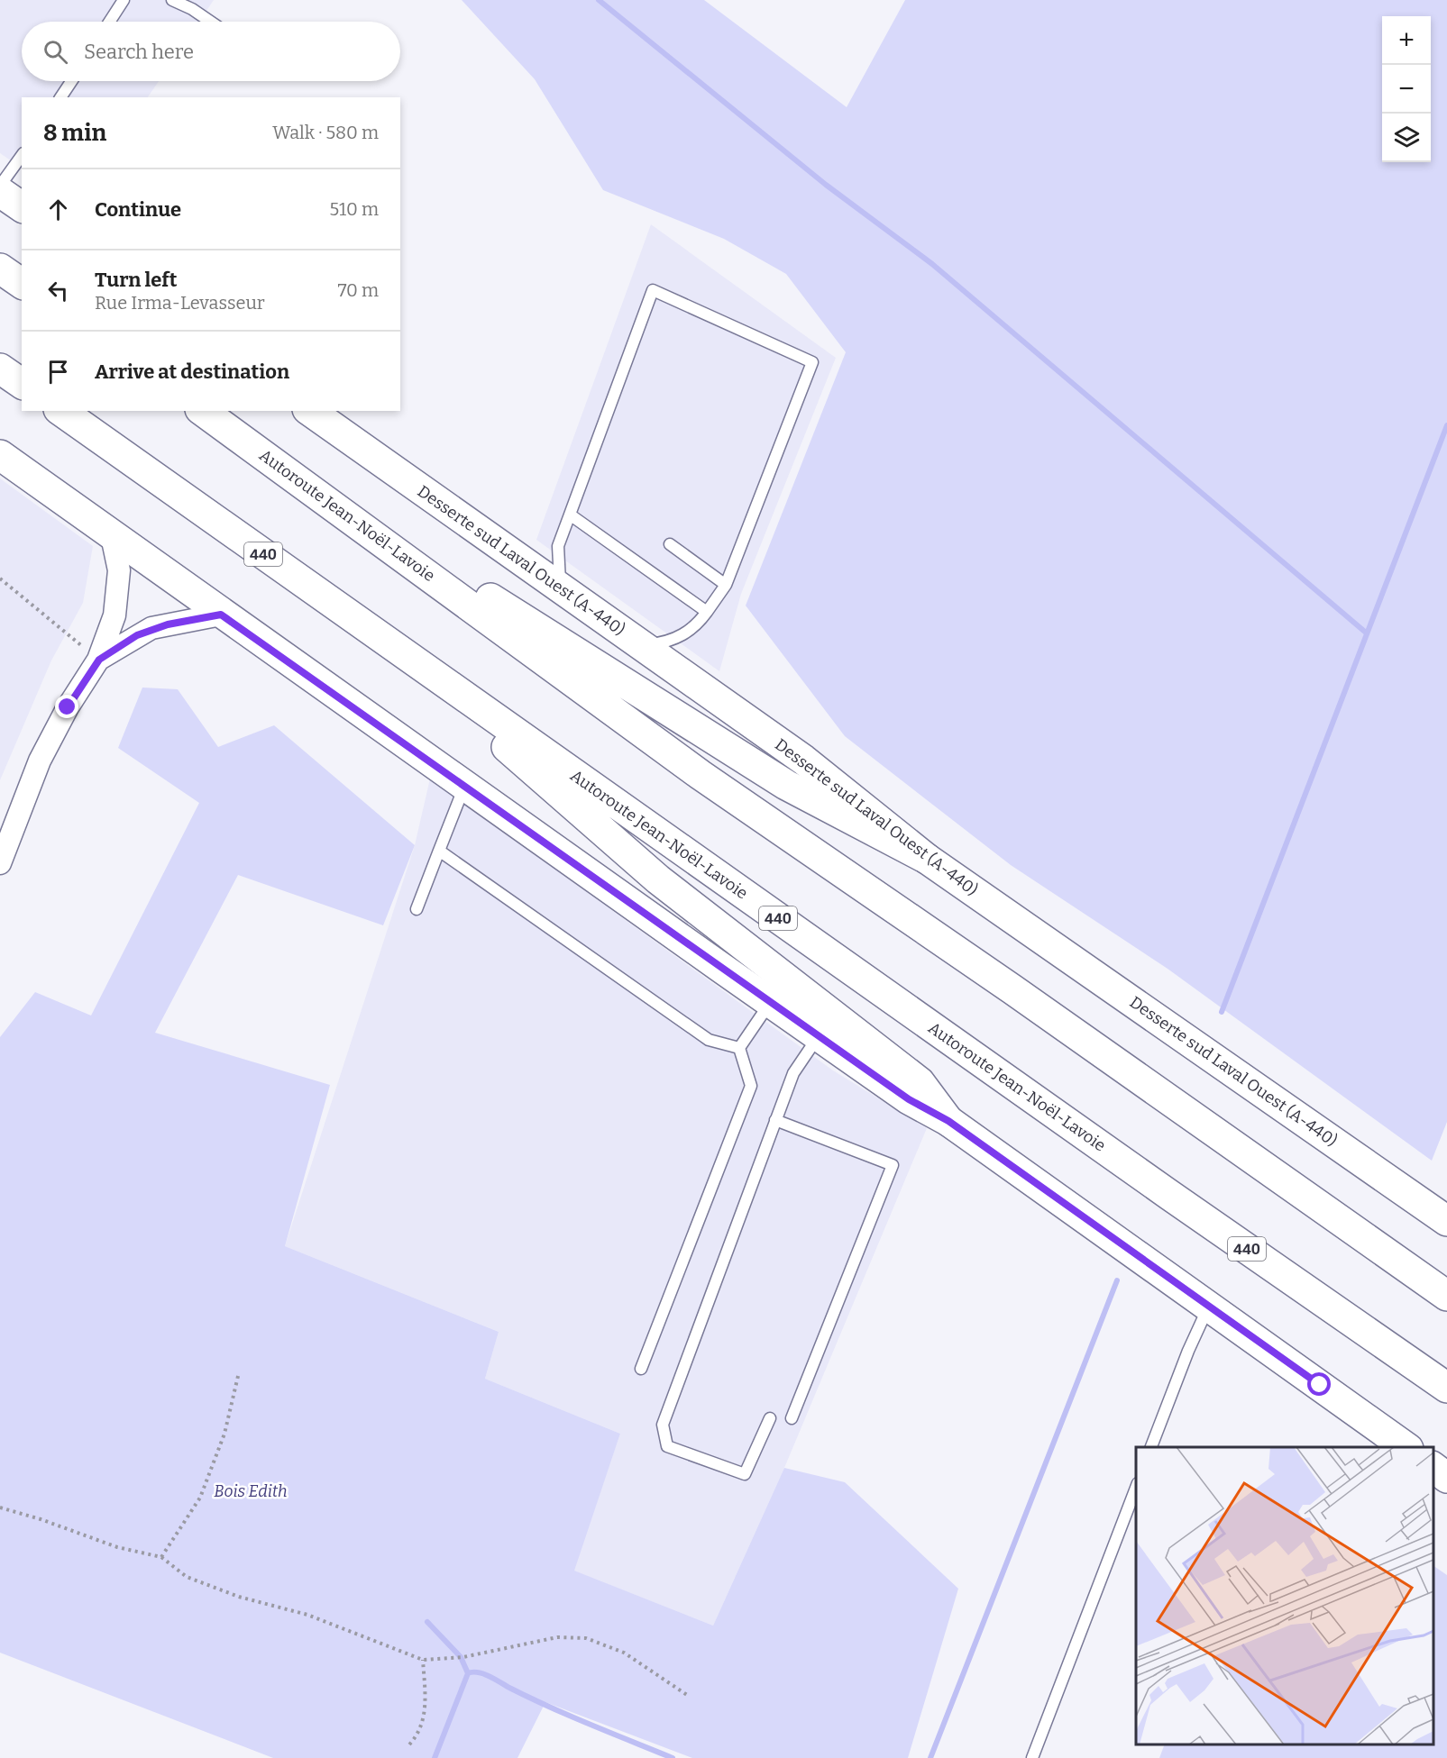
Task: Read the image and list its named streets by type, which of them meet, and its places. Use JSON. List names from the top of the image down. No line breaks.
{"streets":{"main road":["Autoroute Jean-Noël-Lavoie","440","Desserte sud Laval Ouest (A-440)"]},"parks":["Bois Edith"],"page":{"map_buttons":["+","−"],"search":"Search here","heading":["8 min","Walk · 580 m"],"list":[["Continue","510 m"],["Turn left","Rue Irma-Levasseur","70 m"],"Arrive at destination"]}}
